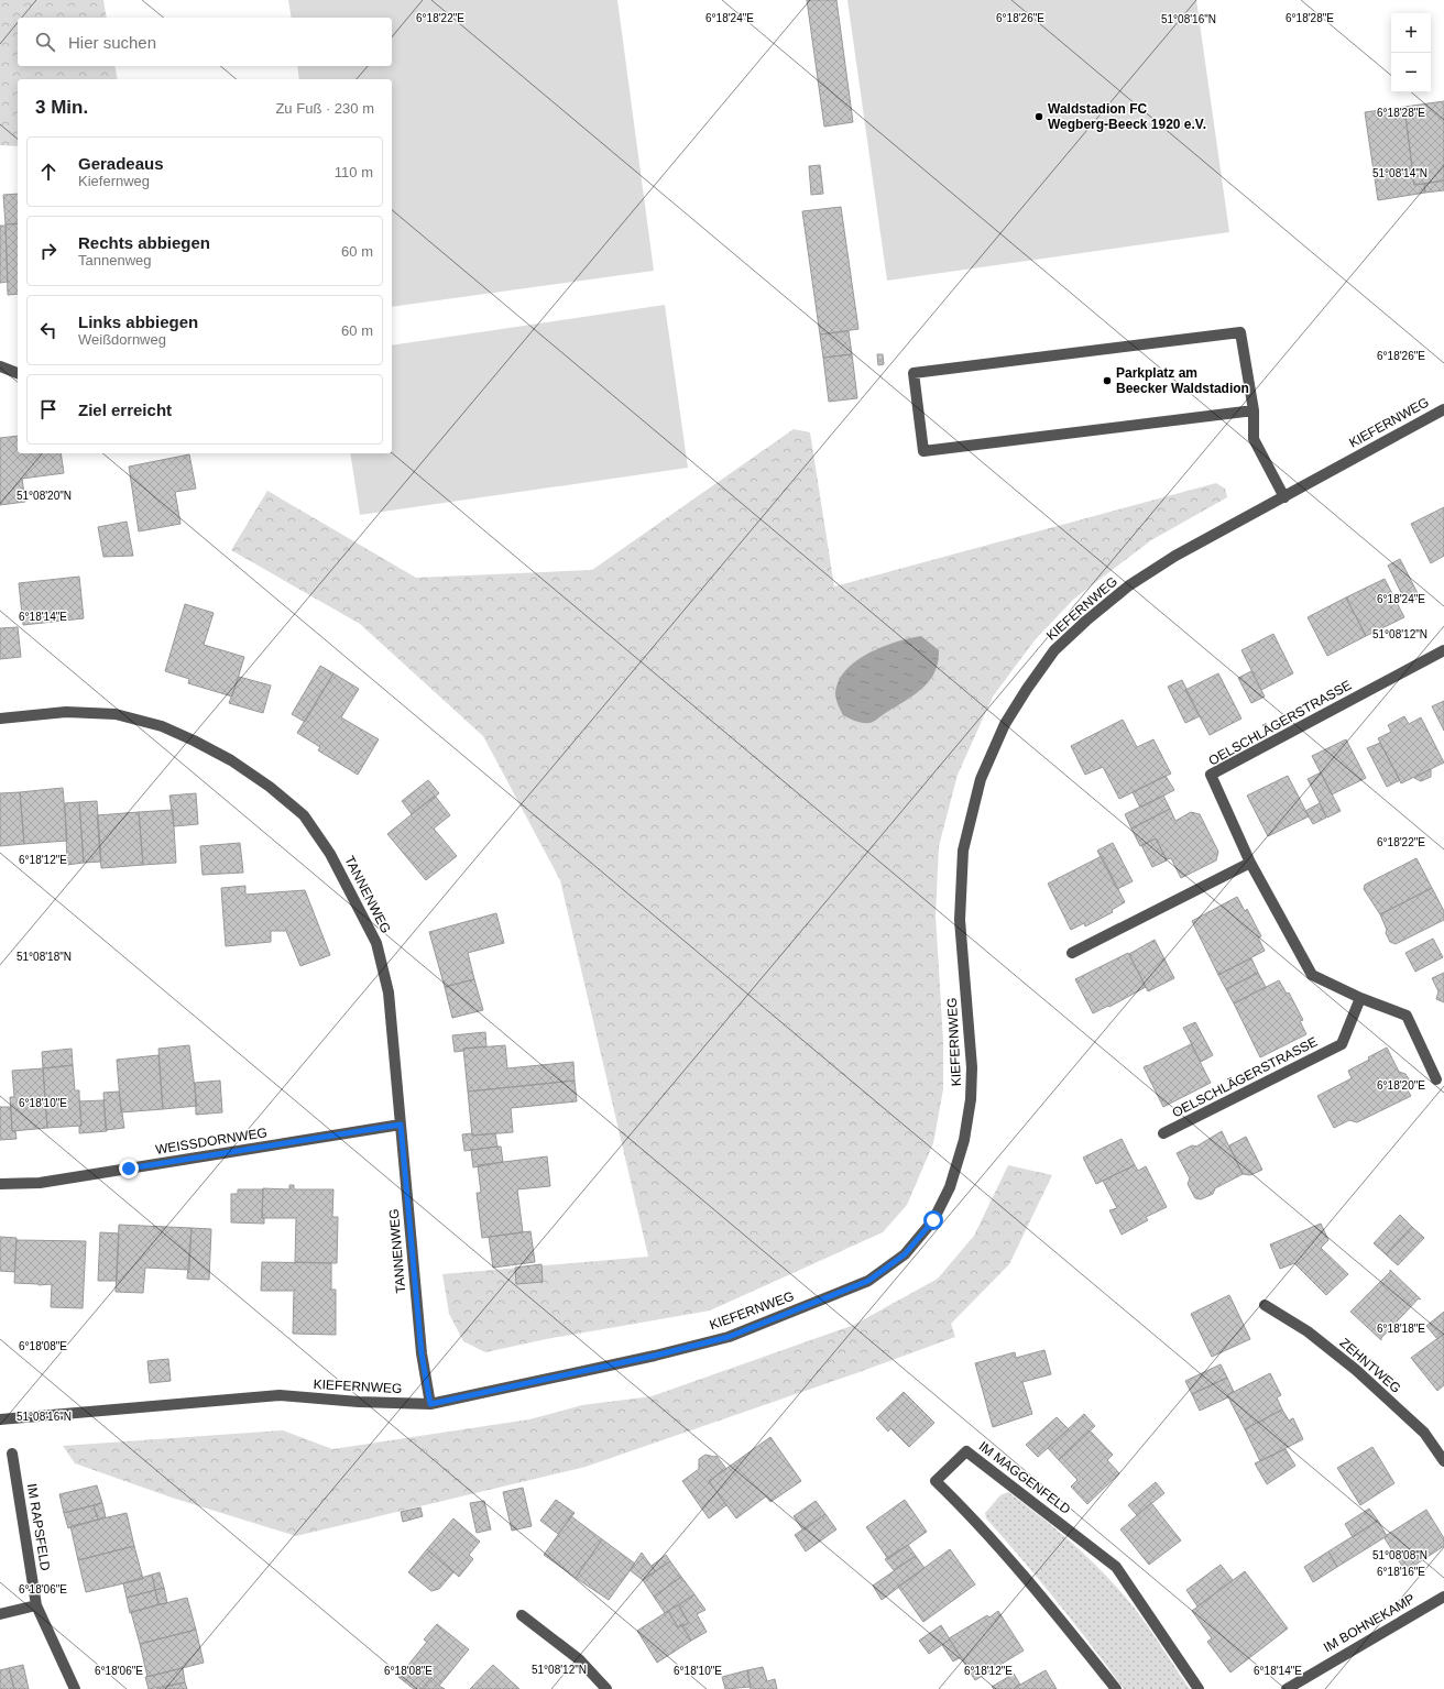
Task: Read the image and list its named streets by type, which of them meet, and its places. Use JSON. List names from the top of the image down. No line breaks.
{"streets":{"street":["KIEFERNWEG","OELSCHLÄGERSTRASSE","TANNENWEG","WEISSDORNWEG","ZEHNTWEG","IM MAGGENFELD","IM RAPSFELD","IM BOHNEKAMP"]},"crossings":[["KIEFERNWEG","TANNENWEG"],["TANNENWEG","WEISSDORNWEG"]],"places":["Waldstadion FC Wegberg-Beeck 1920 e.V.","Parkplatz am Beecker Waldstadion"],"page":{"map_buttons":["+","−"],"search":"Hier suchen","heading":["3 Min.","Zu Fuß · 230 m"],"list":[["Geradeaus","Kiefernweg","110 m"],["Rechts abbiegen","Tannenweg","60 m"],["Links abbiegen","Weißdornweg","60 m"],"Ziel erreicht"]},"coordinates":["6°18'22\"E","6°18'24\"E","6°18'28\"E","6°18'26\"E","51°08'16\"N","51°08'14\"N","51°08'20\"N","6°18'14\"E","51°08'12\"N","6°18'12\"E","51°08'18\"N","6°18'20\"E","6°18'10\"E","6°18'18\"E","6°18'08\"E","51°08'08\"N","6°18'16\"E","6°18'06\"E"]}
